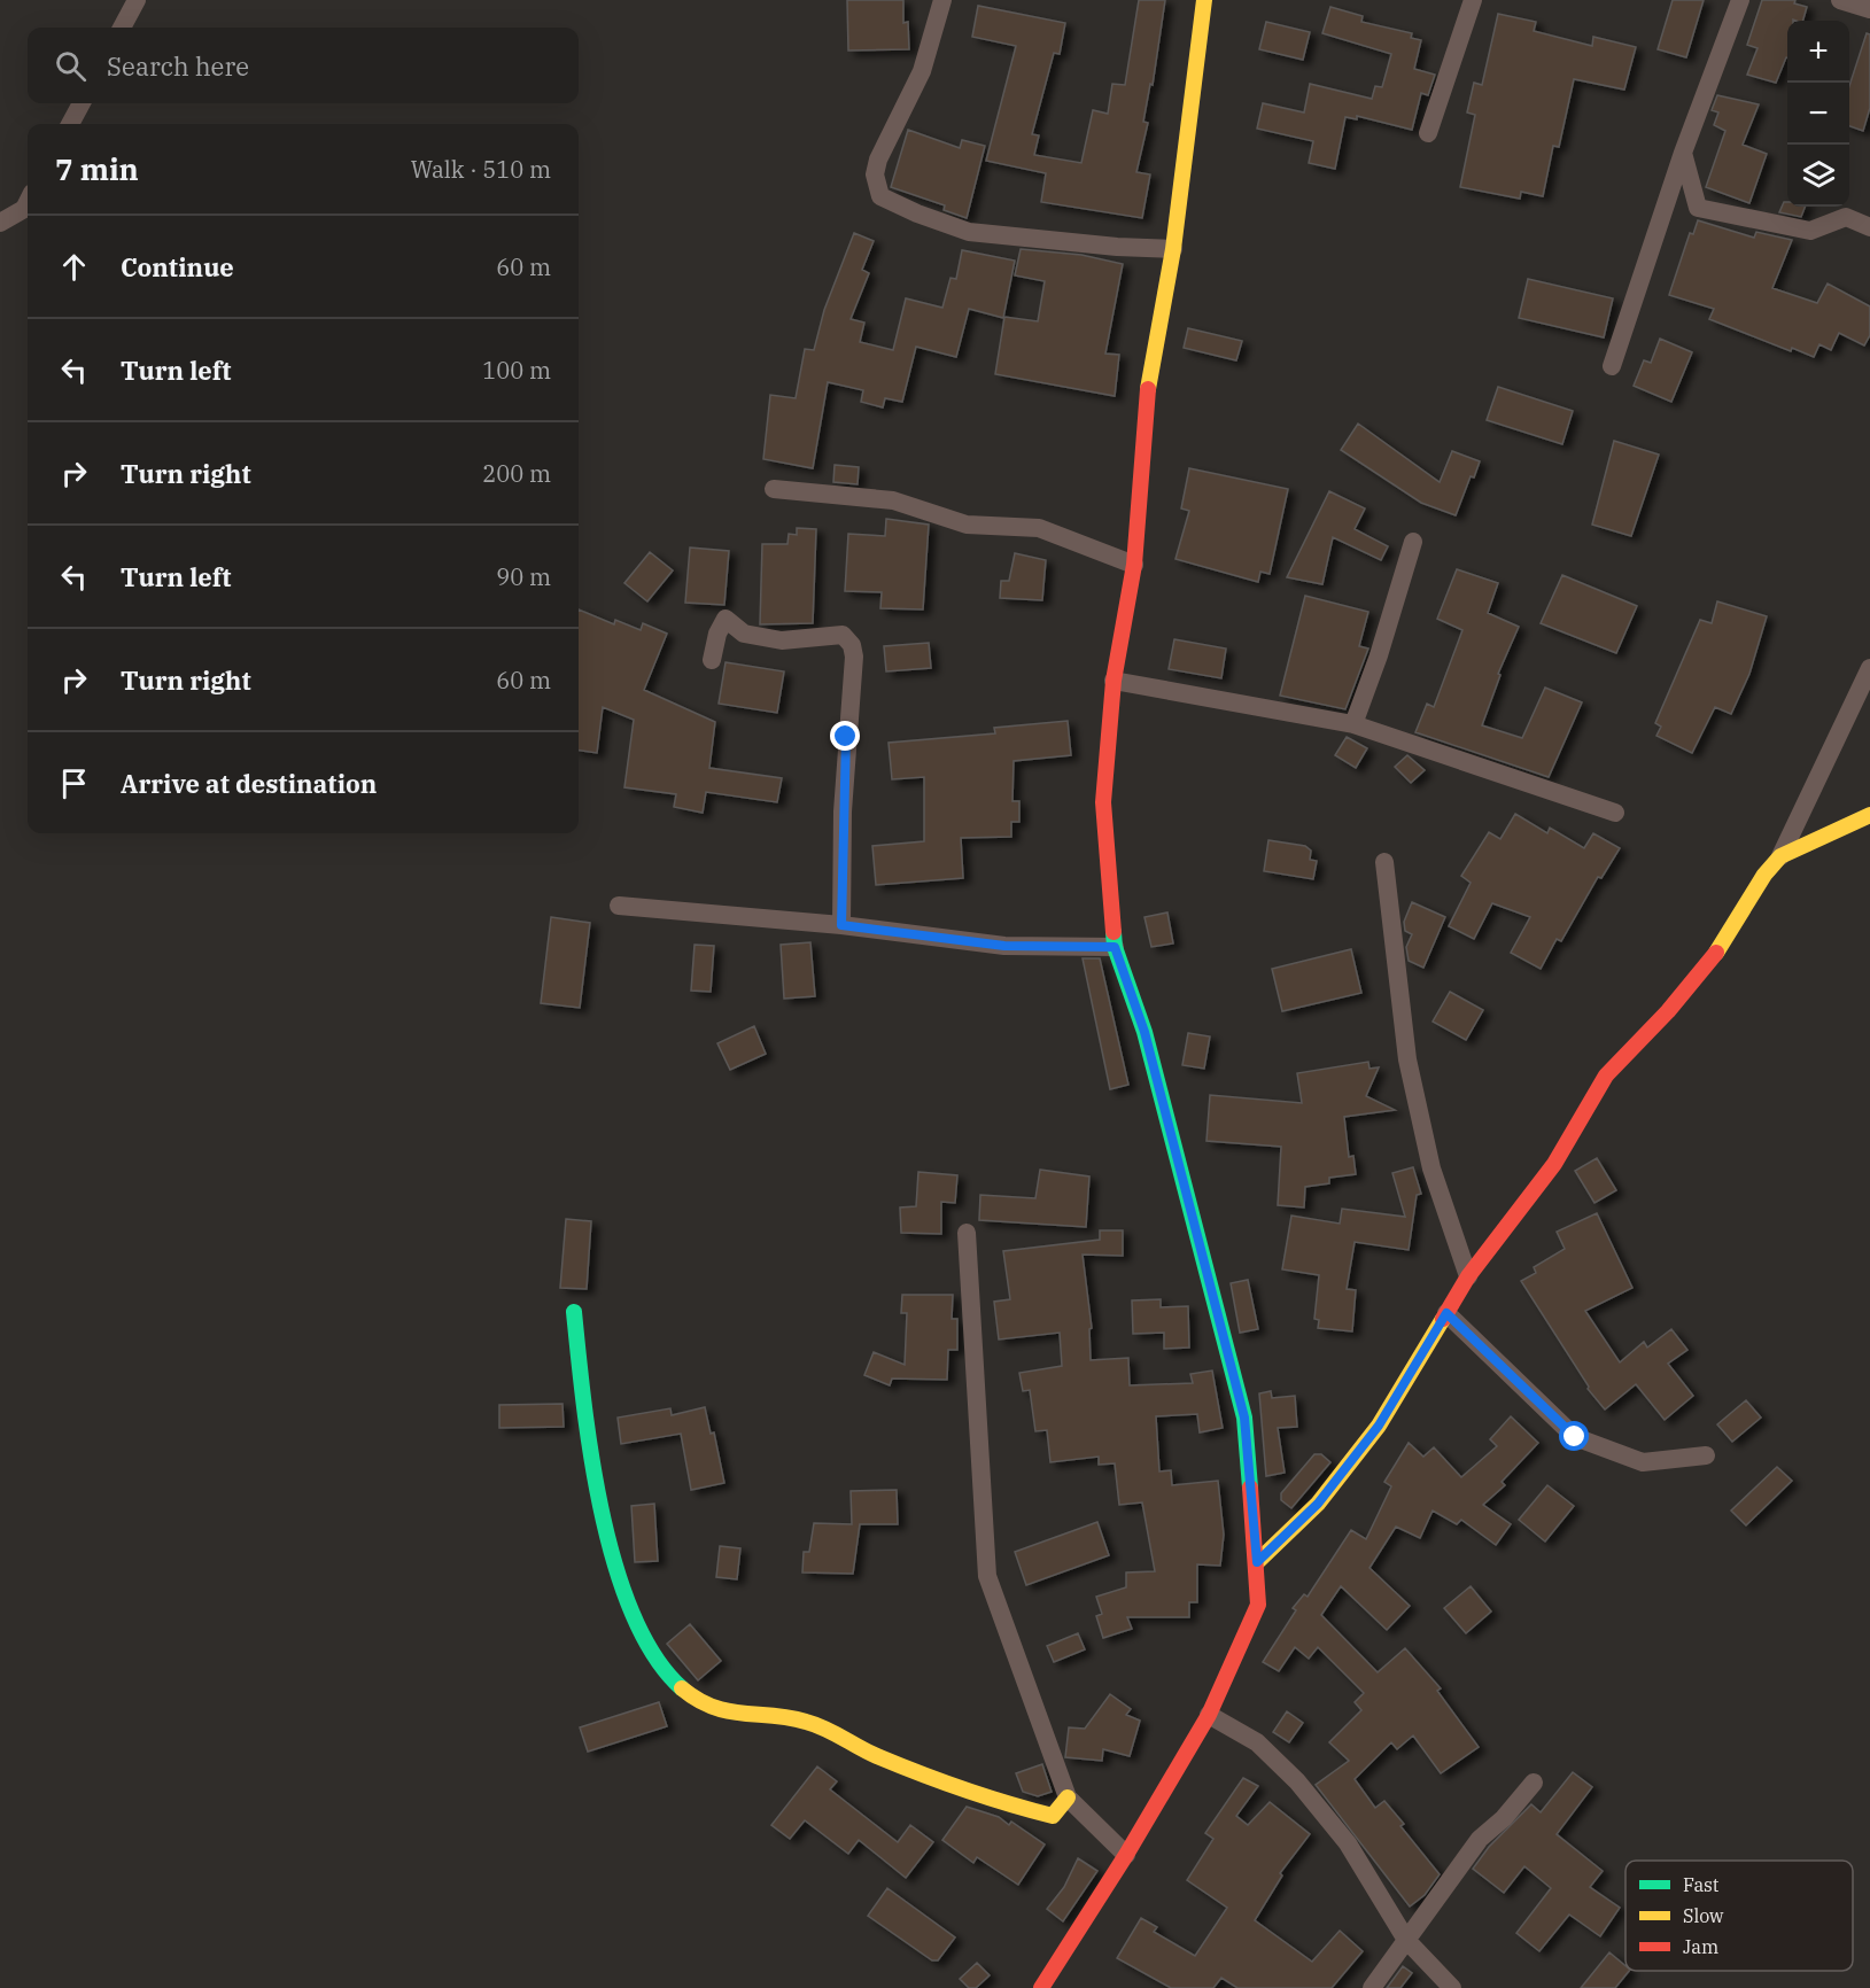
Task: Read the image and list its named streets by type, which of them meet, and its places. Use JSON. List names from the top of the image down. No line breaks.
{"legend":["Fast","Slow","Jam"],"page":{"map_buttons":["+","−"],"search":"Search here","heading":["7 min","Walk · 510 m"],"list":[["Continue","60 m"],["Turn left","100 m"],["Turn right","200 m"],["Turn left","90 m"],["Turn right","60 m"],"Arrive at destination"]}}
